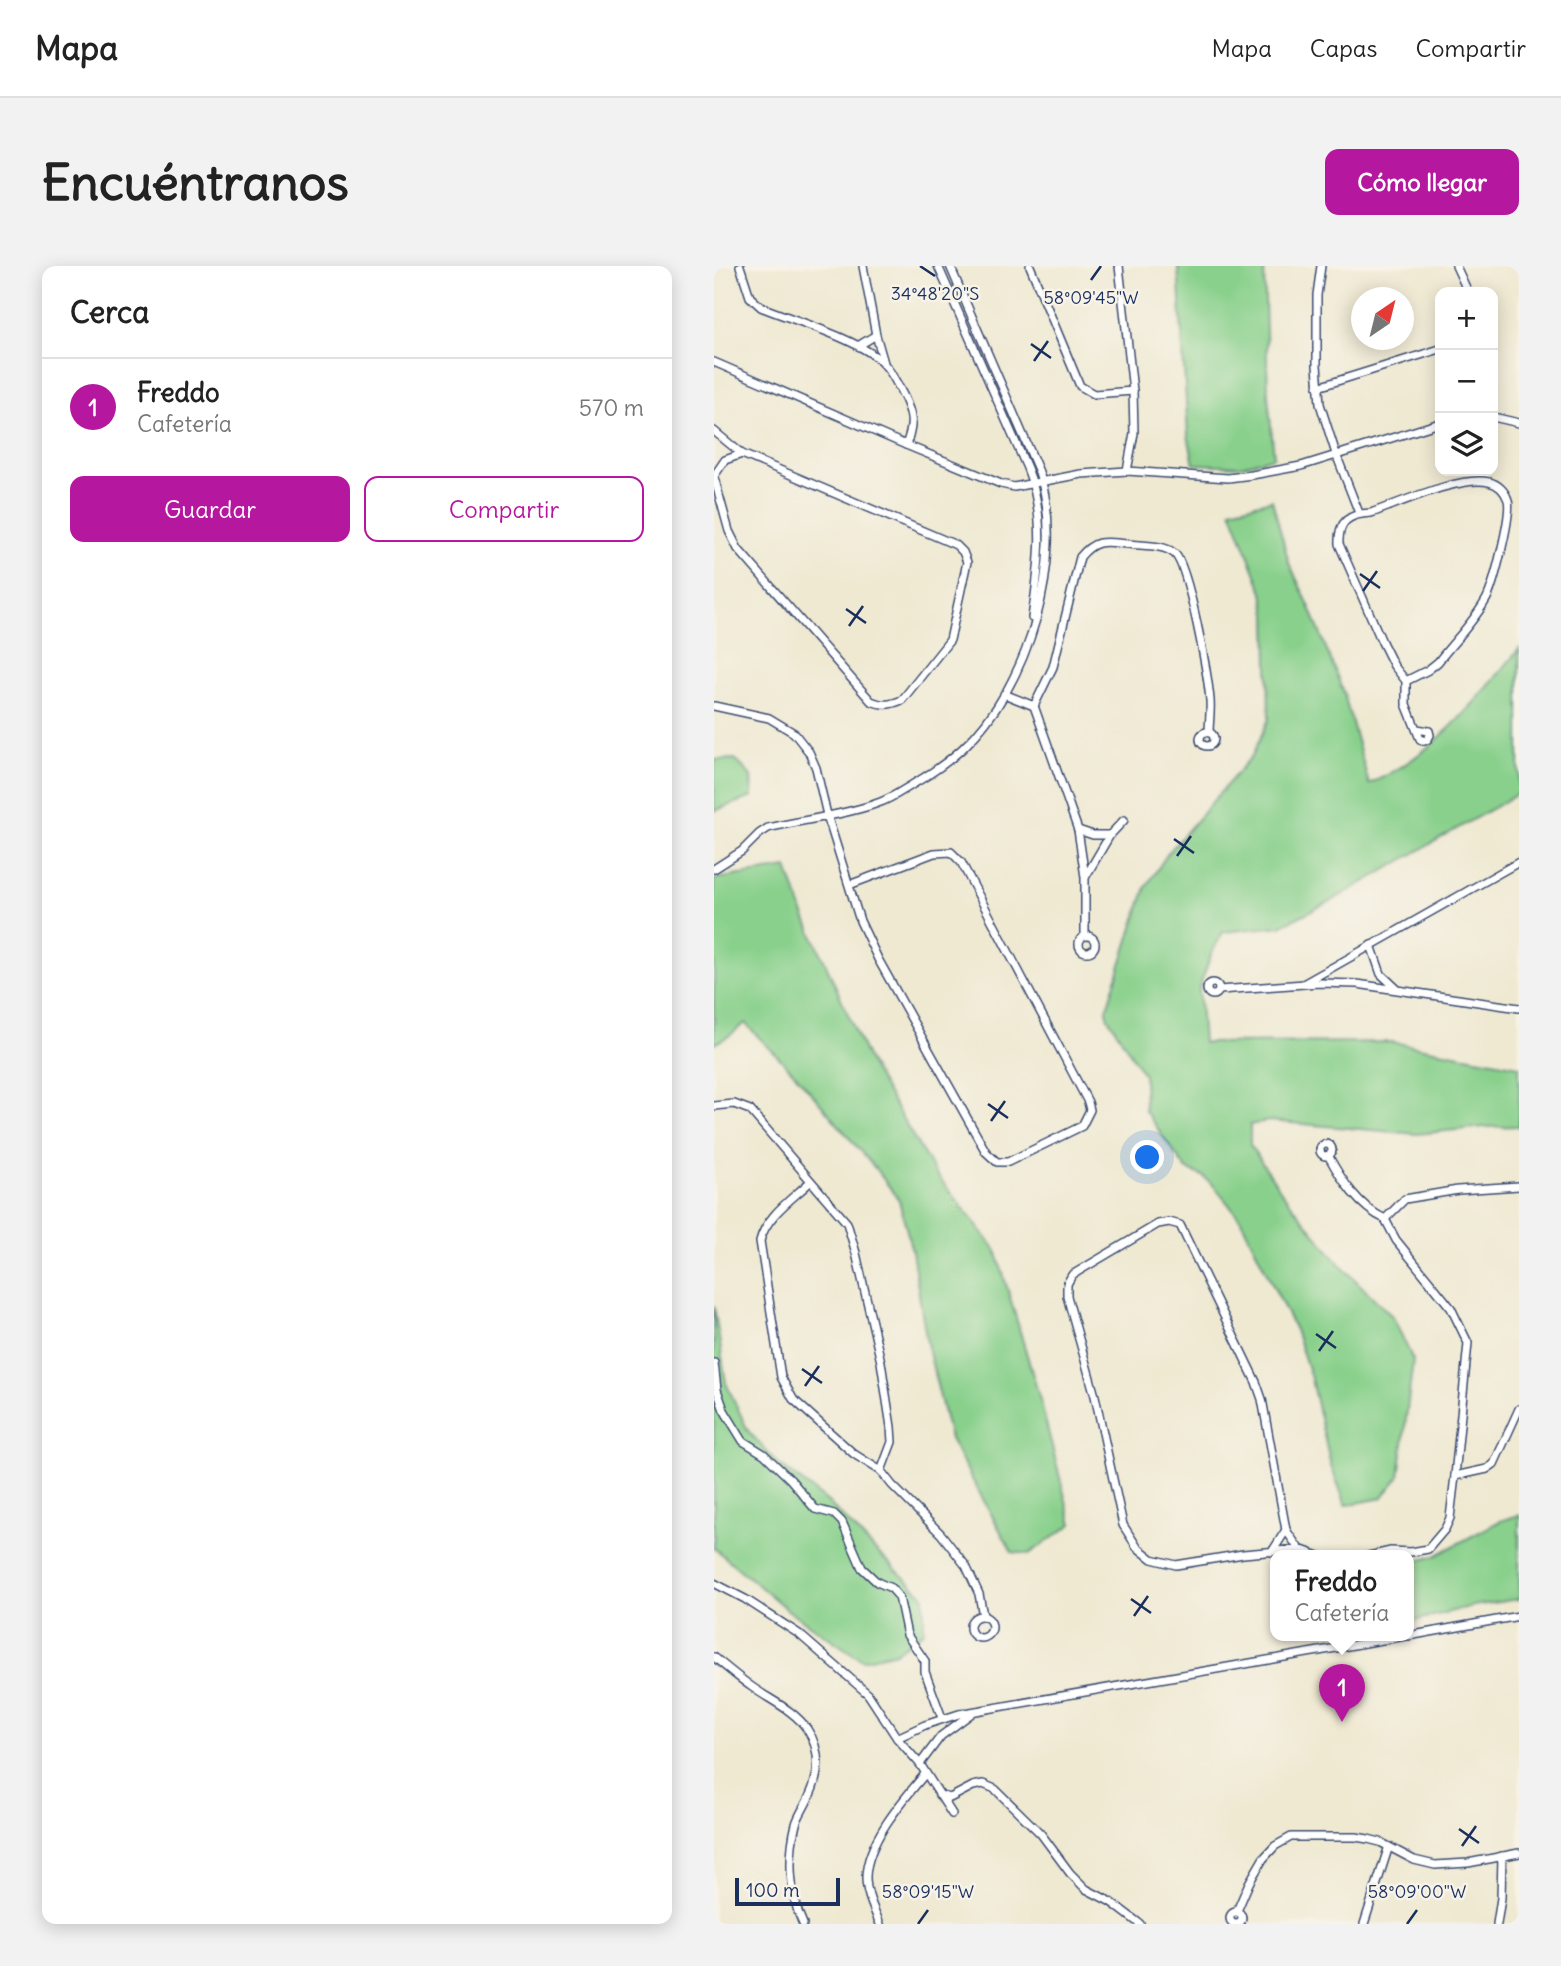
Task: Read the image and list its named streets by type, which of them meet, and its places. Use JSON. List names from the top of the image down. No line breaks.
{"scale_bar":"100 m","north":"top right","page":{"header":"Mapa","nav":["Mapa","Capas","Compartir"],"buttons":["Cómo llegar",["Guardar","Compartir"]],"title":"Encuéntranos","heading":"Cerca","map_buttons":["+","−"],"list":[{"mark":"1","name":"Freddo","note":"Cafetería","value":"570 m"}],"popup":["Freddo","Cafetería"],"pins":"1","scale":"100 m"},"coordinates":["34°48'20\"S","58°09'45\"W","58°09'15\"W","58°09'00\"W"]}
